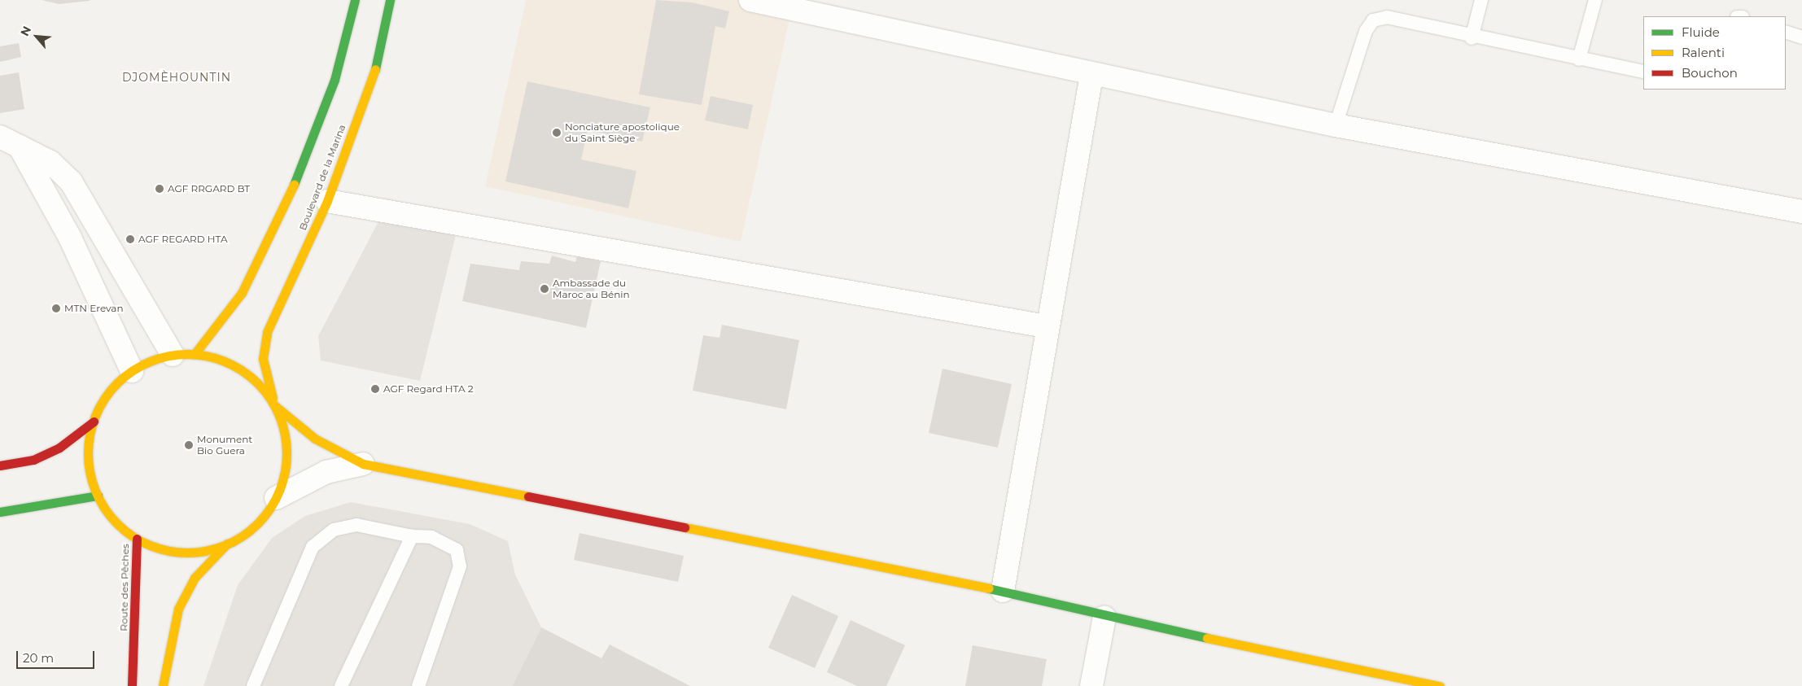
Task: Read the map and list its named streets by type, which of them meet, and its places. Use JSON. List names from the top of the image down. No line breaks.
{"streets":{"main road":["Boulevard de la Marina","Route des Pêches"]},"districts":["DJOMÈHOUNTIN"],"places":["Nonciature apostolique du Saint Siège","AGF RRGARD BT","AGF REGARD HTA","Ambassade du Maroc au Bénin","MTN Erevan","AGF Regard HTA 2","Monument Bio Guera"],"legend":["Fluide","Ralenti","Bouchon"],"scale_bar":"20 m","north":"top left"}
